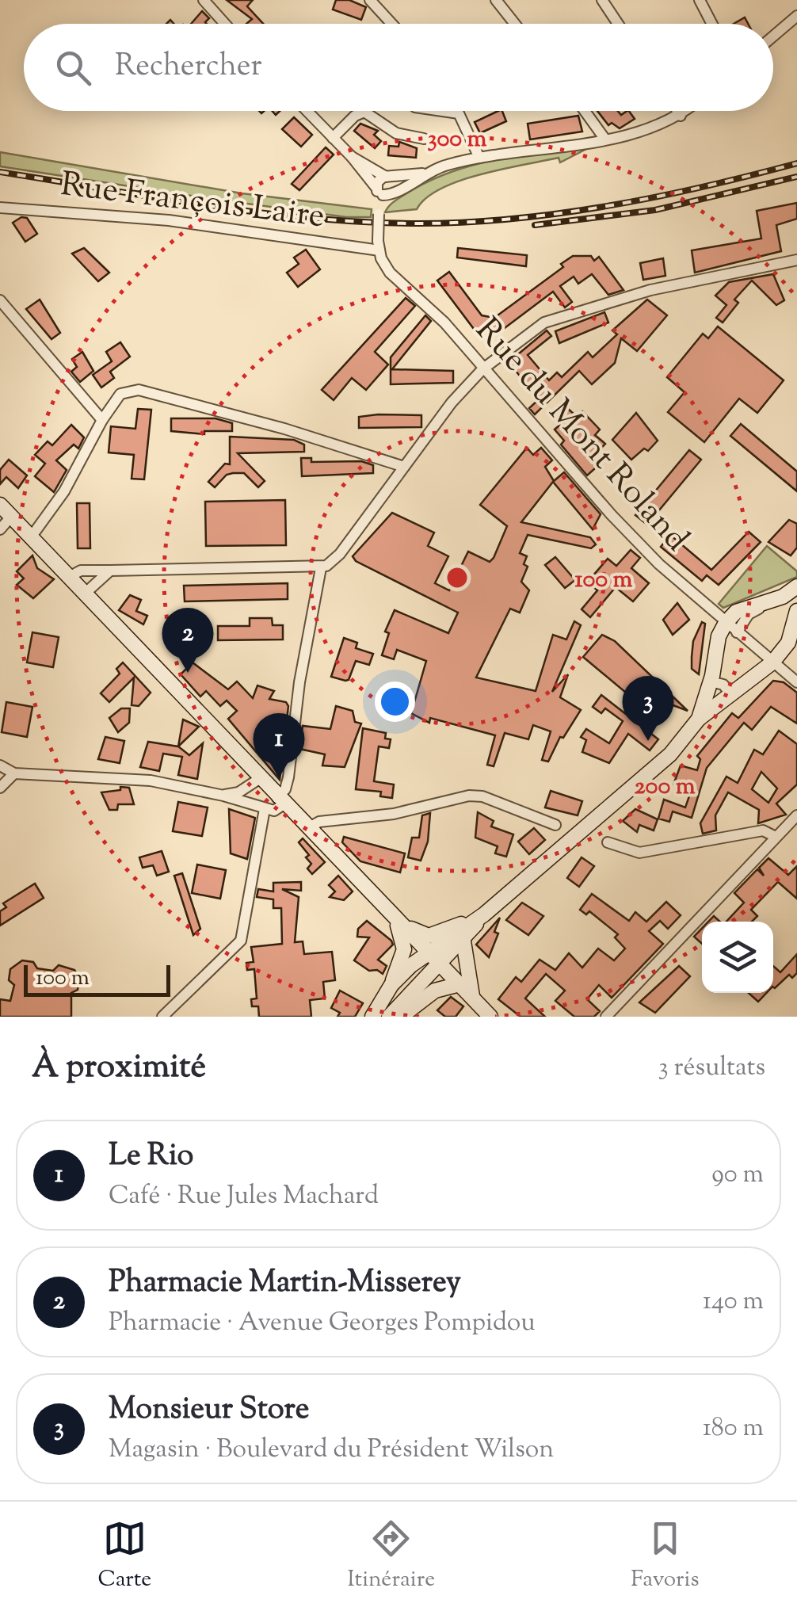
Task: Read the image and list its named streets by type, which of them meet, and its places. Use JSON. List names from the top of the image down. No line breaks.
{"streets":{"street":["Rue François Laire","Rue du Mont Roland"]},"crossings":[["Rue François Laire","Rue du Mont Roland"]],"scale_bar":"100 m","page":{"search":"Rechercher","pins":["2","3","1"],"scale":"100 m","heading":["À proximité","3 résultats"],"list":[{"mark":"1","name":"Le Rio","note":"Café · Rue Jules Machard","value":"90 m"},{"mark":"2","name":"Pharmacie Martin-Misserey","note":"Pharmacie · Avenue Georges Pompidou","value":"140 m"},{"mark":"3","name":"Monsieur Store","note":"Magasin · Boulevard du Président Wilson","value":"180 m"}],"nav":["Carte","Itinéraire","Favoris"]},"rings":["300 m","100 m","200 m"]}
